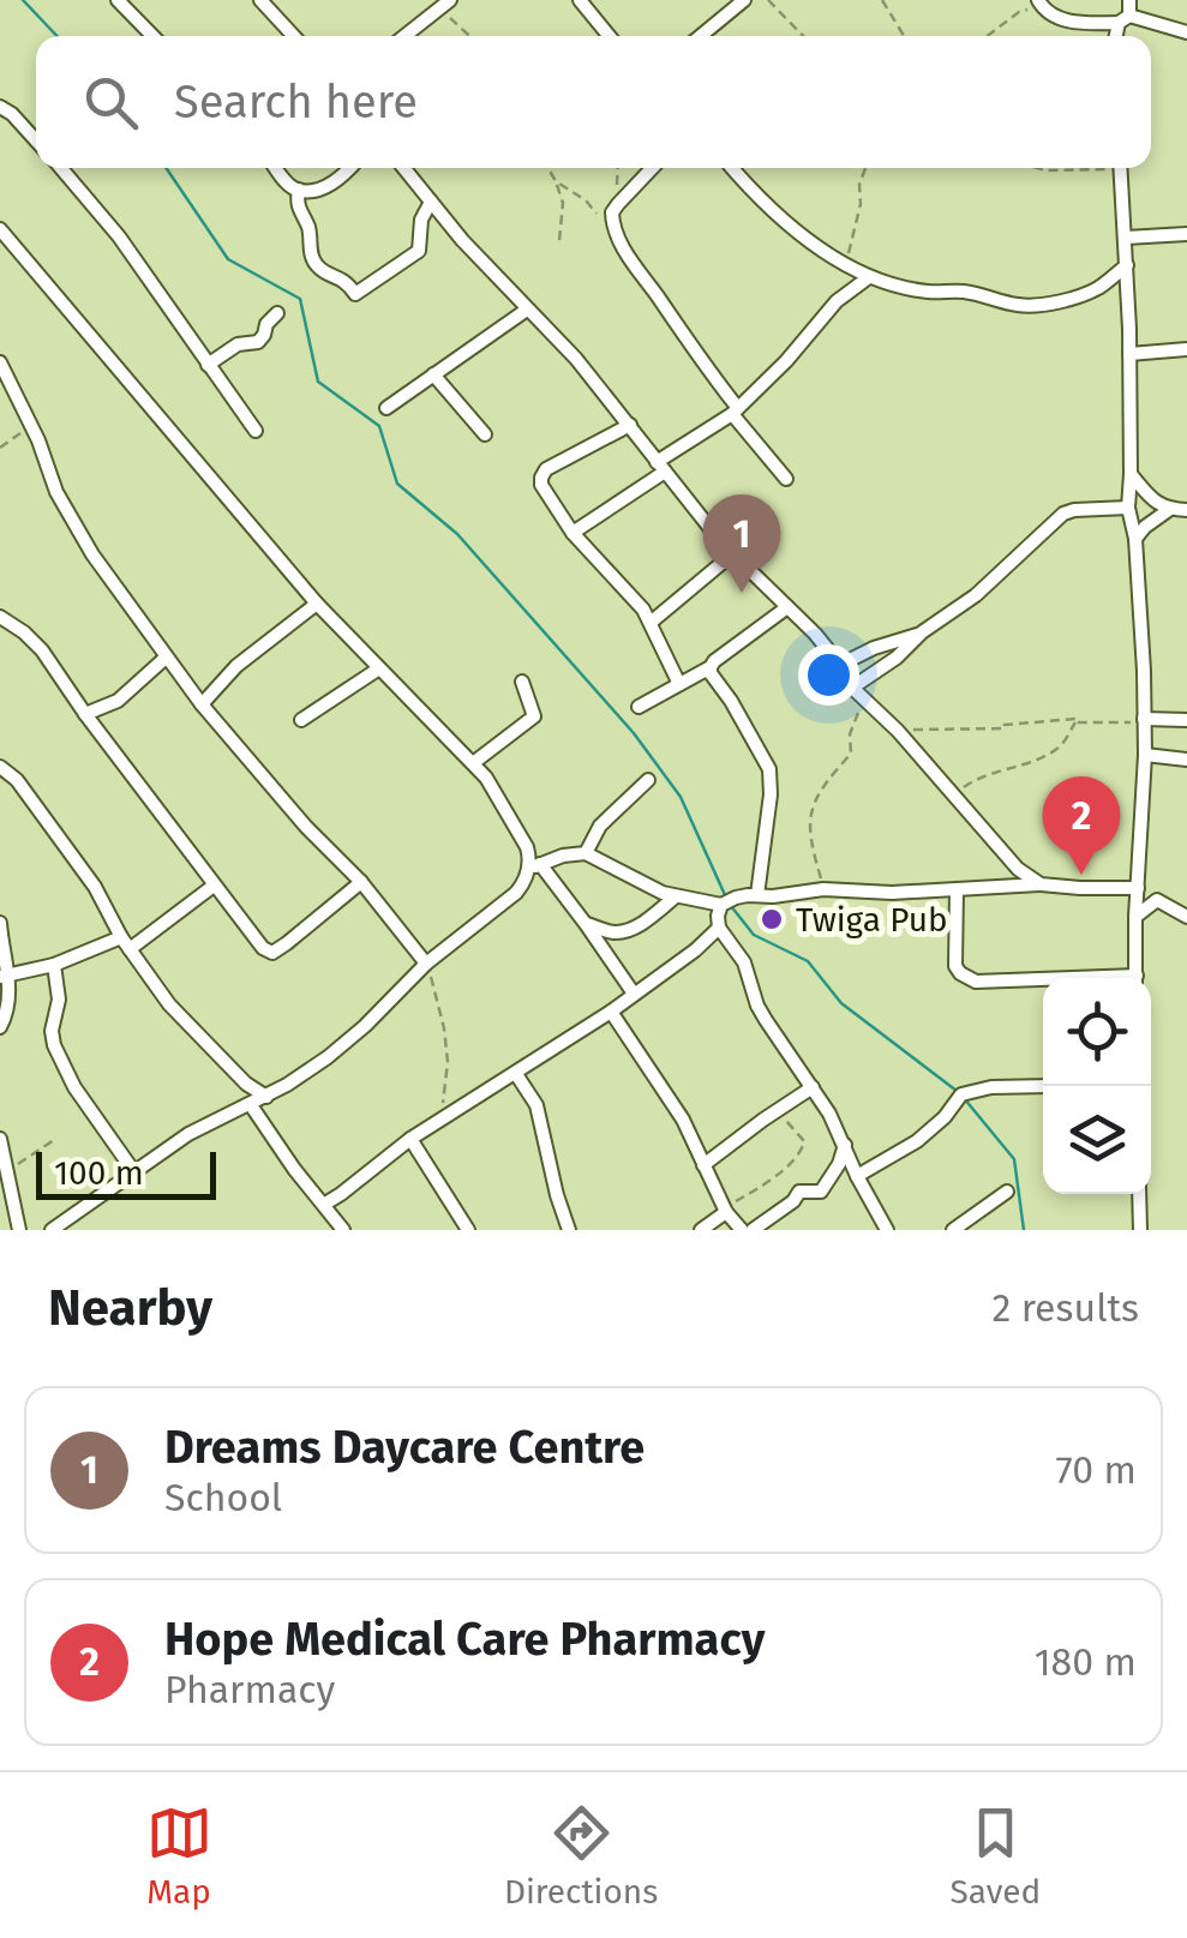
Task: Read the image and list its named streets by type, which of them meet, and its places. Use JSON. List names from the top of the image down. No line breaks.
{"places":["Twiga Pub"],"scale_bar":"100 m","page":{"search":"Search here","pins":["1","2"],"scale":"100 m","heading":["Nearby","2 results"],"list":[{"mark":"1","name":"Dreams Daycare Centre","note":"School","value":"70 m"},{"mark":"2","name":"Hope Medical Care Pharmacy","note":"Pharmacy","value":"180 m"}],"nav":["Map","Directions","Saved"]}}
